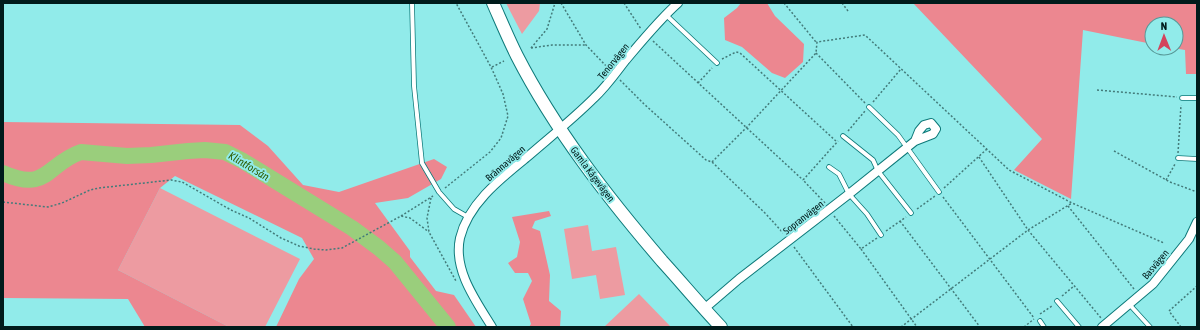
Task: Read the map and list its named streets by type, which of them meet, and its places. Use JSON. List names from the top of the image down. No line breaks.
{"streets":{"street":["Tenorvägen","Brännavägen","Gamla Kågevägen","Sopranvägen","Basvägen"]},"crossings":[["Tenorvägen","Brännavägen"],["Tenorvägen","Gamla Kågevägen"],["Brännavägen","Gamla Kågevägen"],["Gamla Kågevägen","Sopranvägen"]],"water":["Klintforsån"],"north":"top"}
